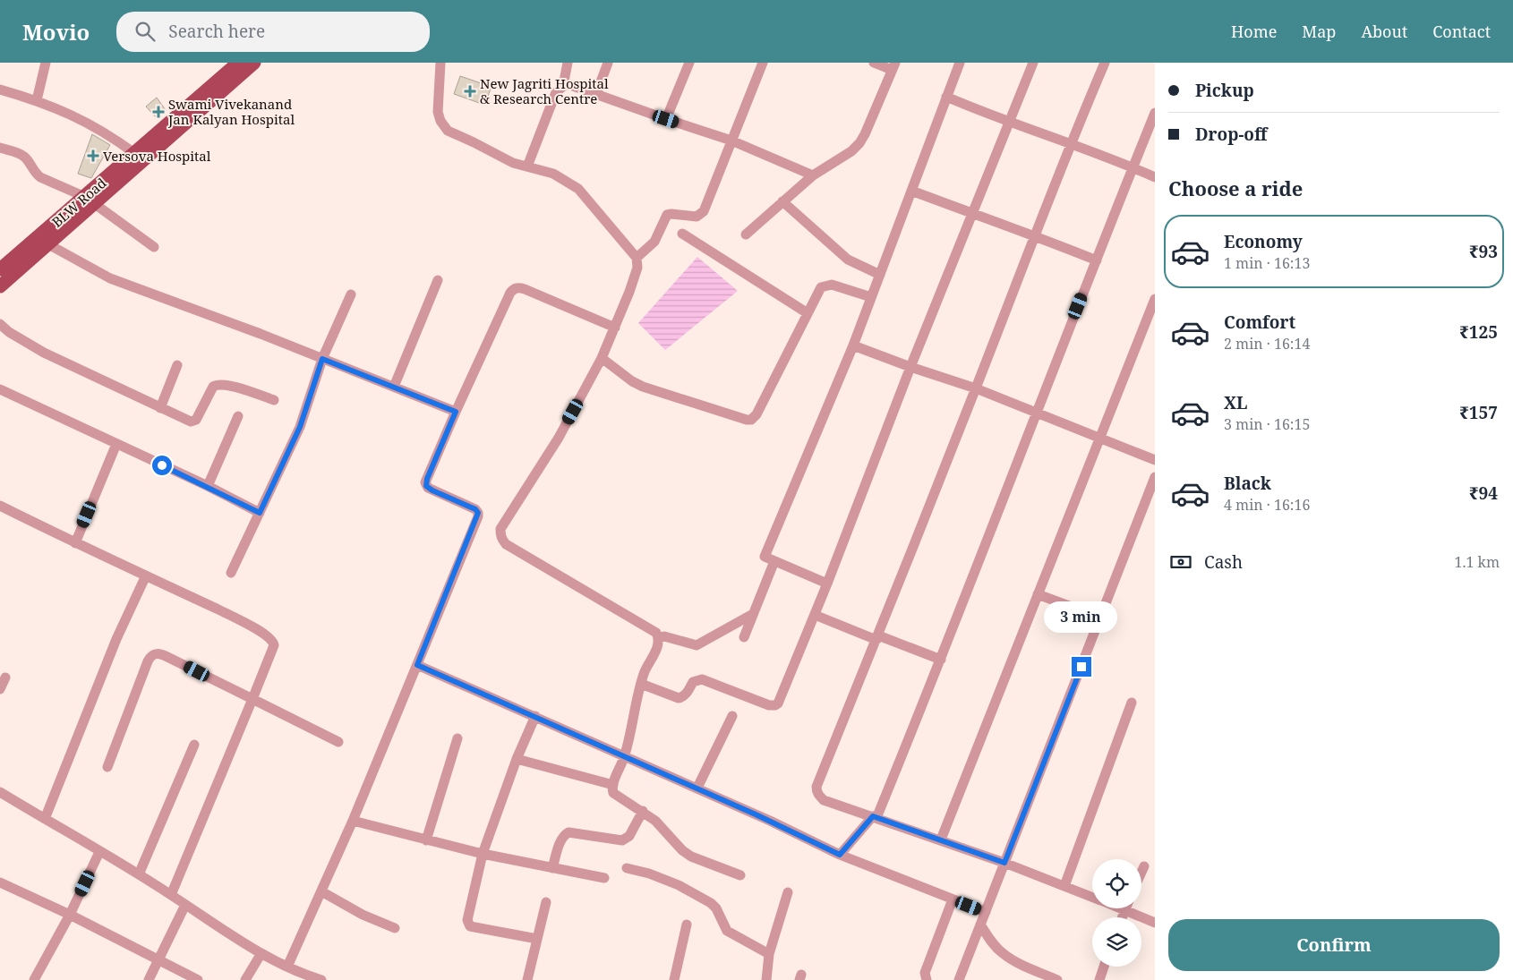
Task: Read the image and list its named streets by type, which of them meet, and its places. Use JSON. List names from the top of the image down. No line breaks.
{"streets":{"main road":["BLW Road"]},"places":{"health":["New Jagriti Hospital & Research Centre","Swami Vivekanand Jan Kalyan Hospital","Versova Hospital"]},"page":{"header":"Movio","search":"Search here","nav":["Home","Map","About","Contact"],"banner":["Pickup","Drop-off"],"heading":"Choose a ride","list":[{"name":"Economy","note":"1 min · 16:13","value":"₹93"},{"name":"Comfort","note":"2 min · 16:14","value":"₹125"},{"name":"XL","note":"3 min · 16:15","value":"₹157"},{"name":"Black","note":"4 min · 16:16","value":"₹94"}],"pay":["Cash","1.1 km"],"bubble":"3 min","buttons":"Confirm"}}
